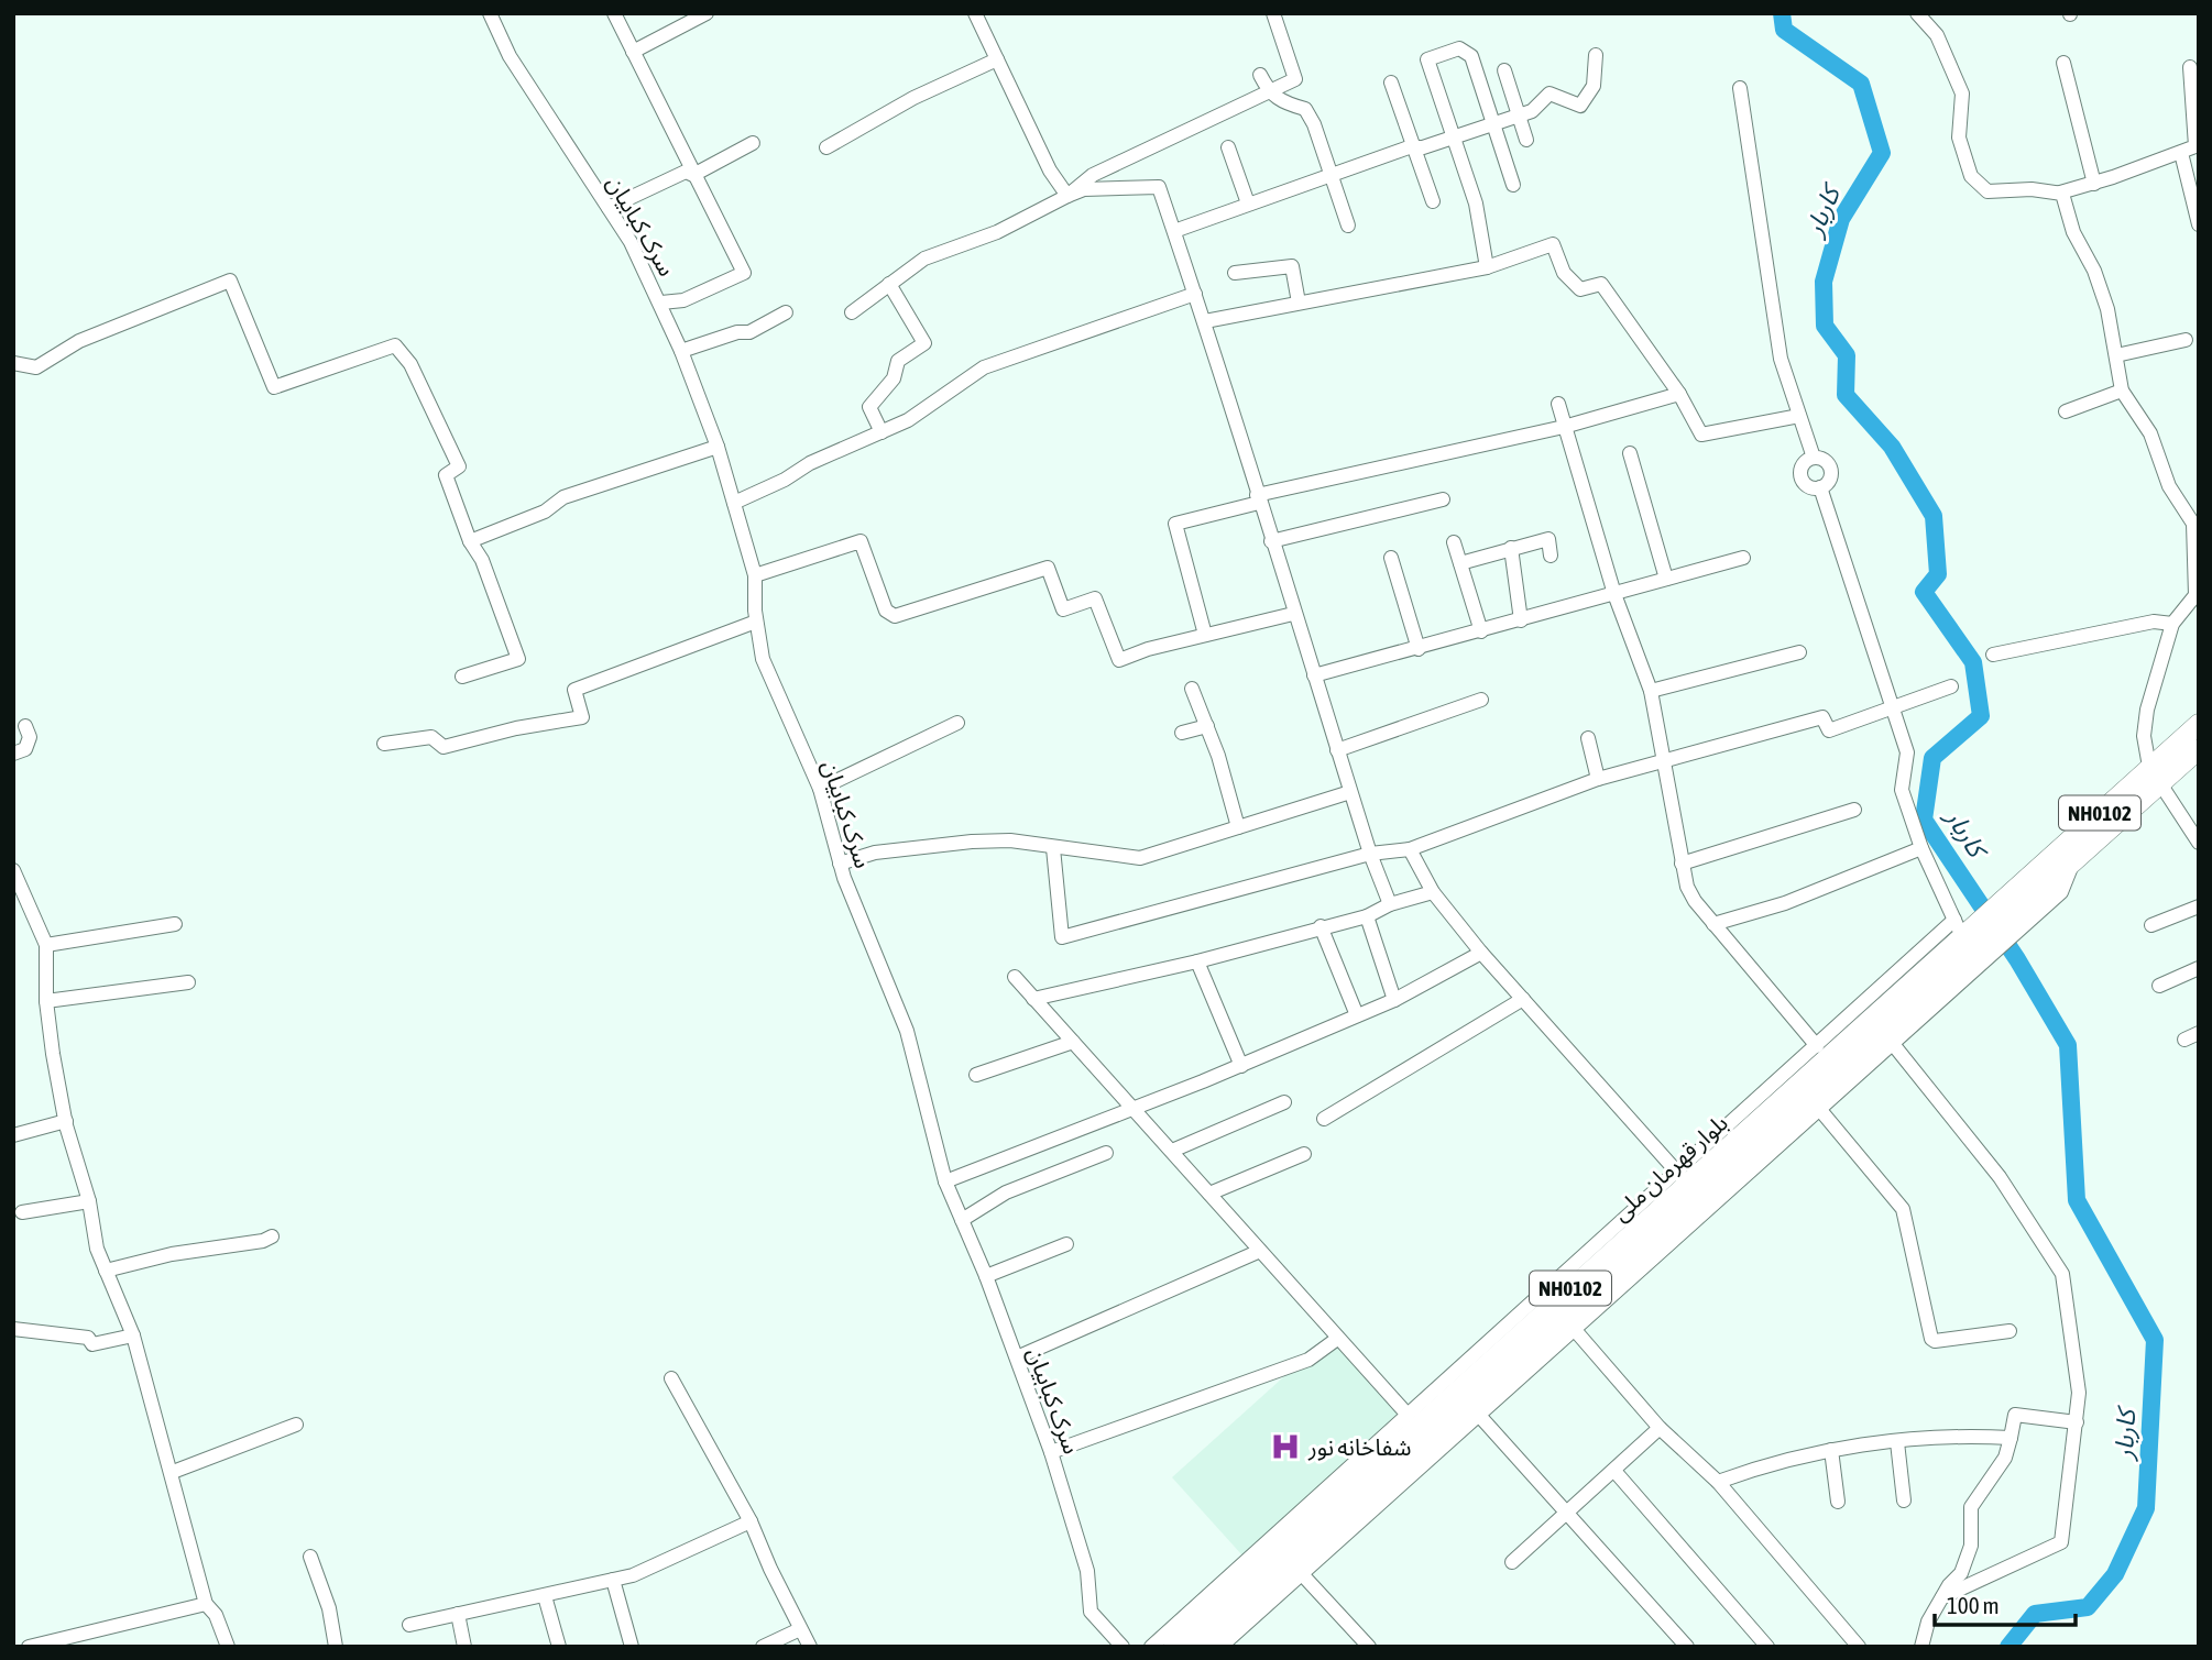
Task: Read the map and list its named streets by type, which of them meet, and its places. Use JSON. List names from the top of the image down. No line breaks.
{"streets":{"highway":["NH0102","بلوار قهرمان ملی"],"street":["سرک کبابیان"]},"water":["کاربار"],"places":{"hospital":["شفاخانه نور"]},"scale_bar":"100 m"}
